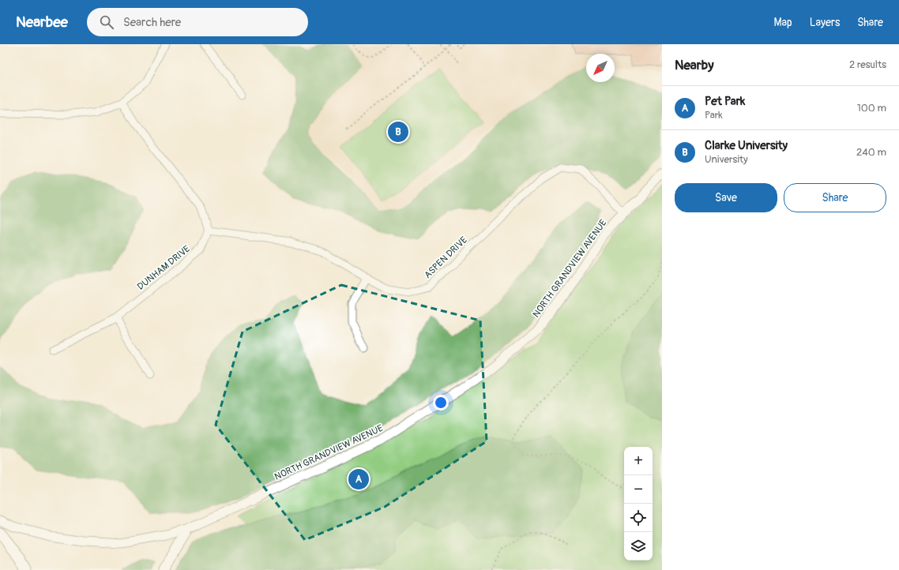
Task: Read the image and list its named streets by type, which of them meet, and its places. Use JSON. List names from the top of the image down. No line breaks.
{"streets":{"street":["ASPEN DRIVE","DUNHAM DRIVE","NORTH GRANDVIEW AVENUE"]},"crossings":[["ASPEN DRIVE","DUNHAM DRIVE"],["ASPEN DRIVE","NORTH GRANDVIEW AVENUE"]],"north":"bottom left","page":{"header":"Nearbee","search":"Search here","nav":["Map","Layers","Share"],"heading":["Nearby","2 results"],"list":[{"mark":"A","name":"Pet Park","note":"Park","value":"100 m"},{"mark":"B","name":"Clarke University","note":"University","value":"240 m"}],"pins":["B","A"],"buttons":["Save","Share"],"map_buttons":["+","−"]}}
